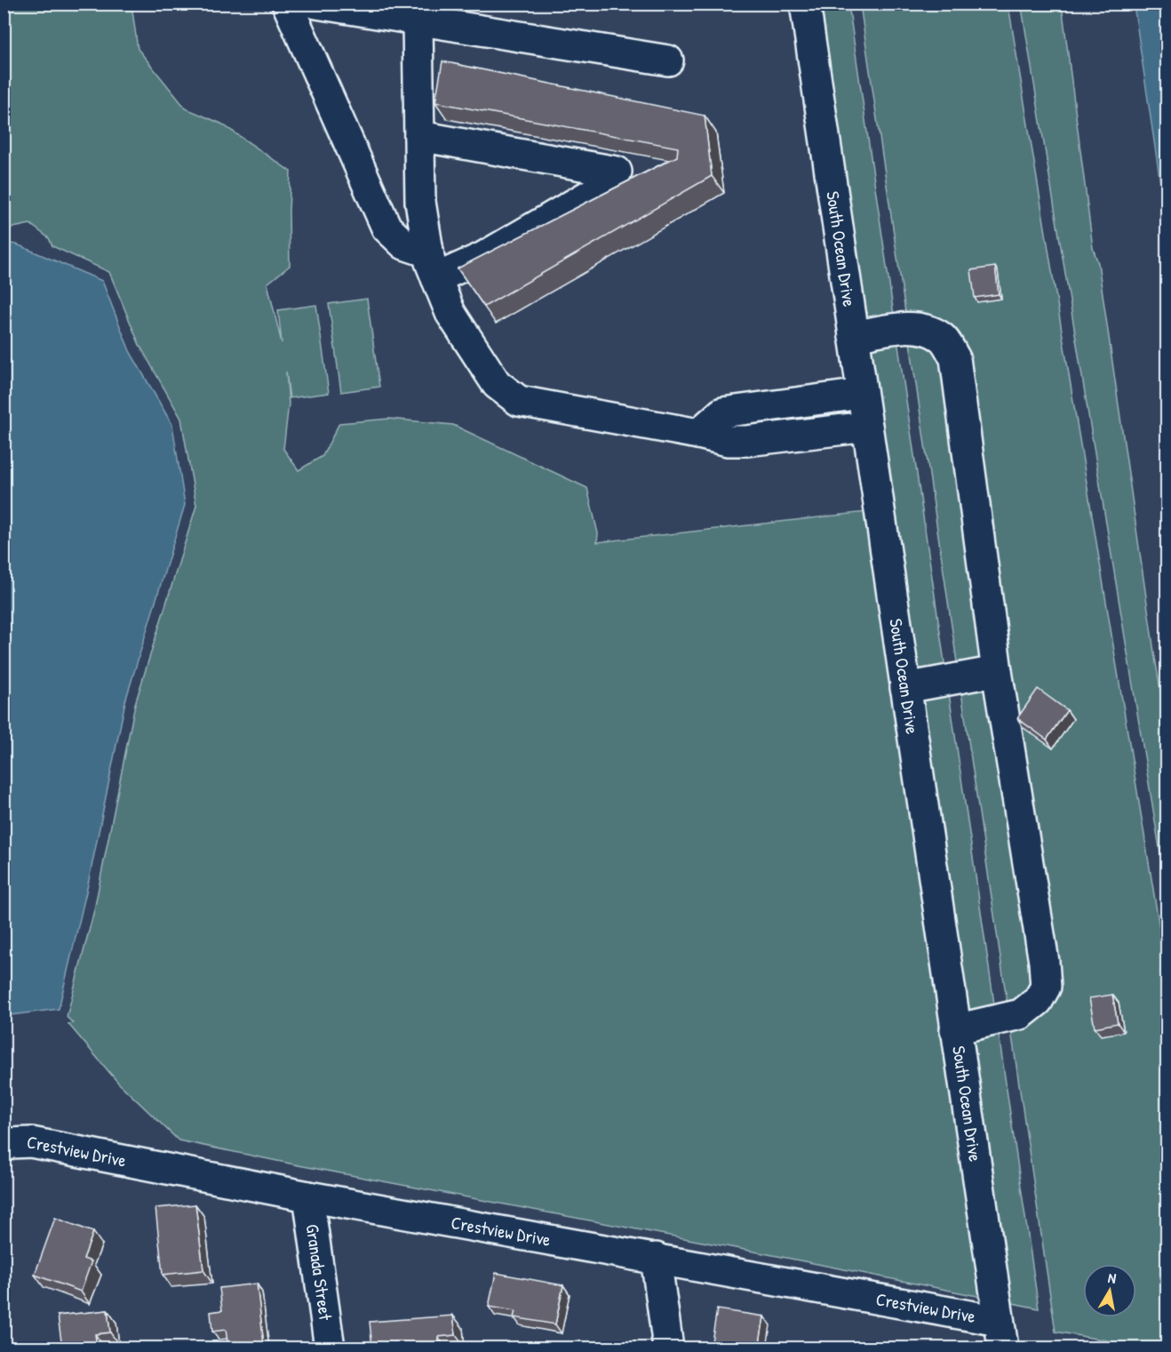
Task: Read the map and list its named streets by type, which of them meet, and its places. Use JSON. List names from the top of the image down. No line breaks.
{"streets":{"main road":["South Ocean Drive","Crestview Drive","Granada Street"]},"crossings":[["South Ocean Drive","Crestview Drive"],["Crestview Drive","Granada Street"]],"north":"top"}
